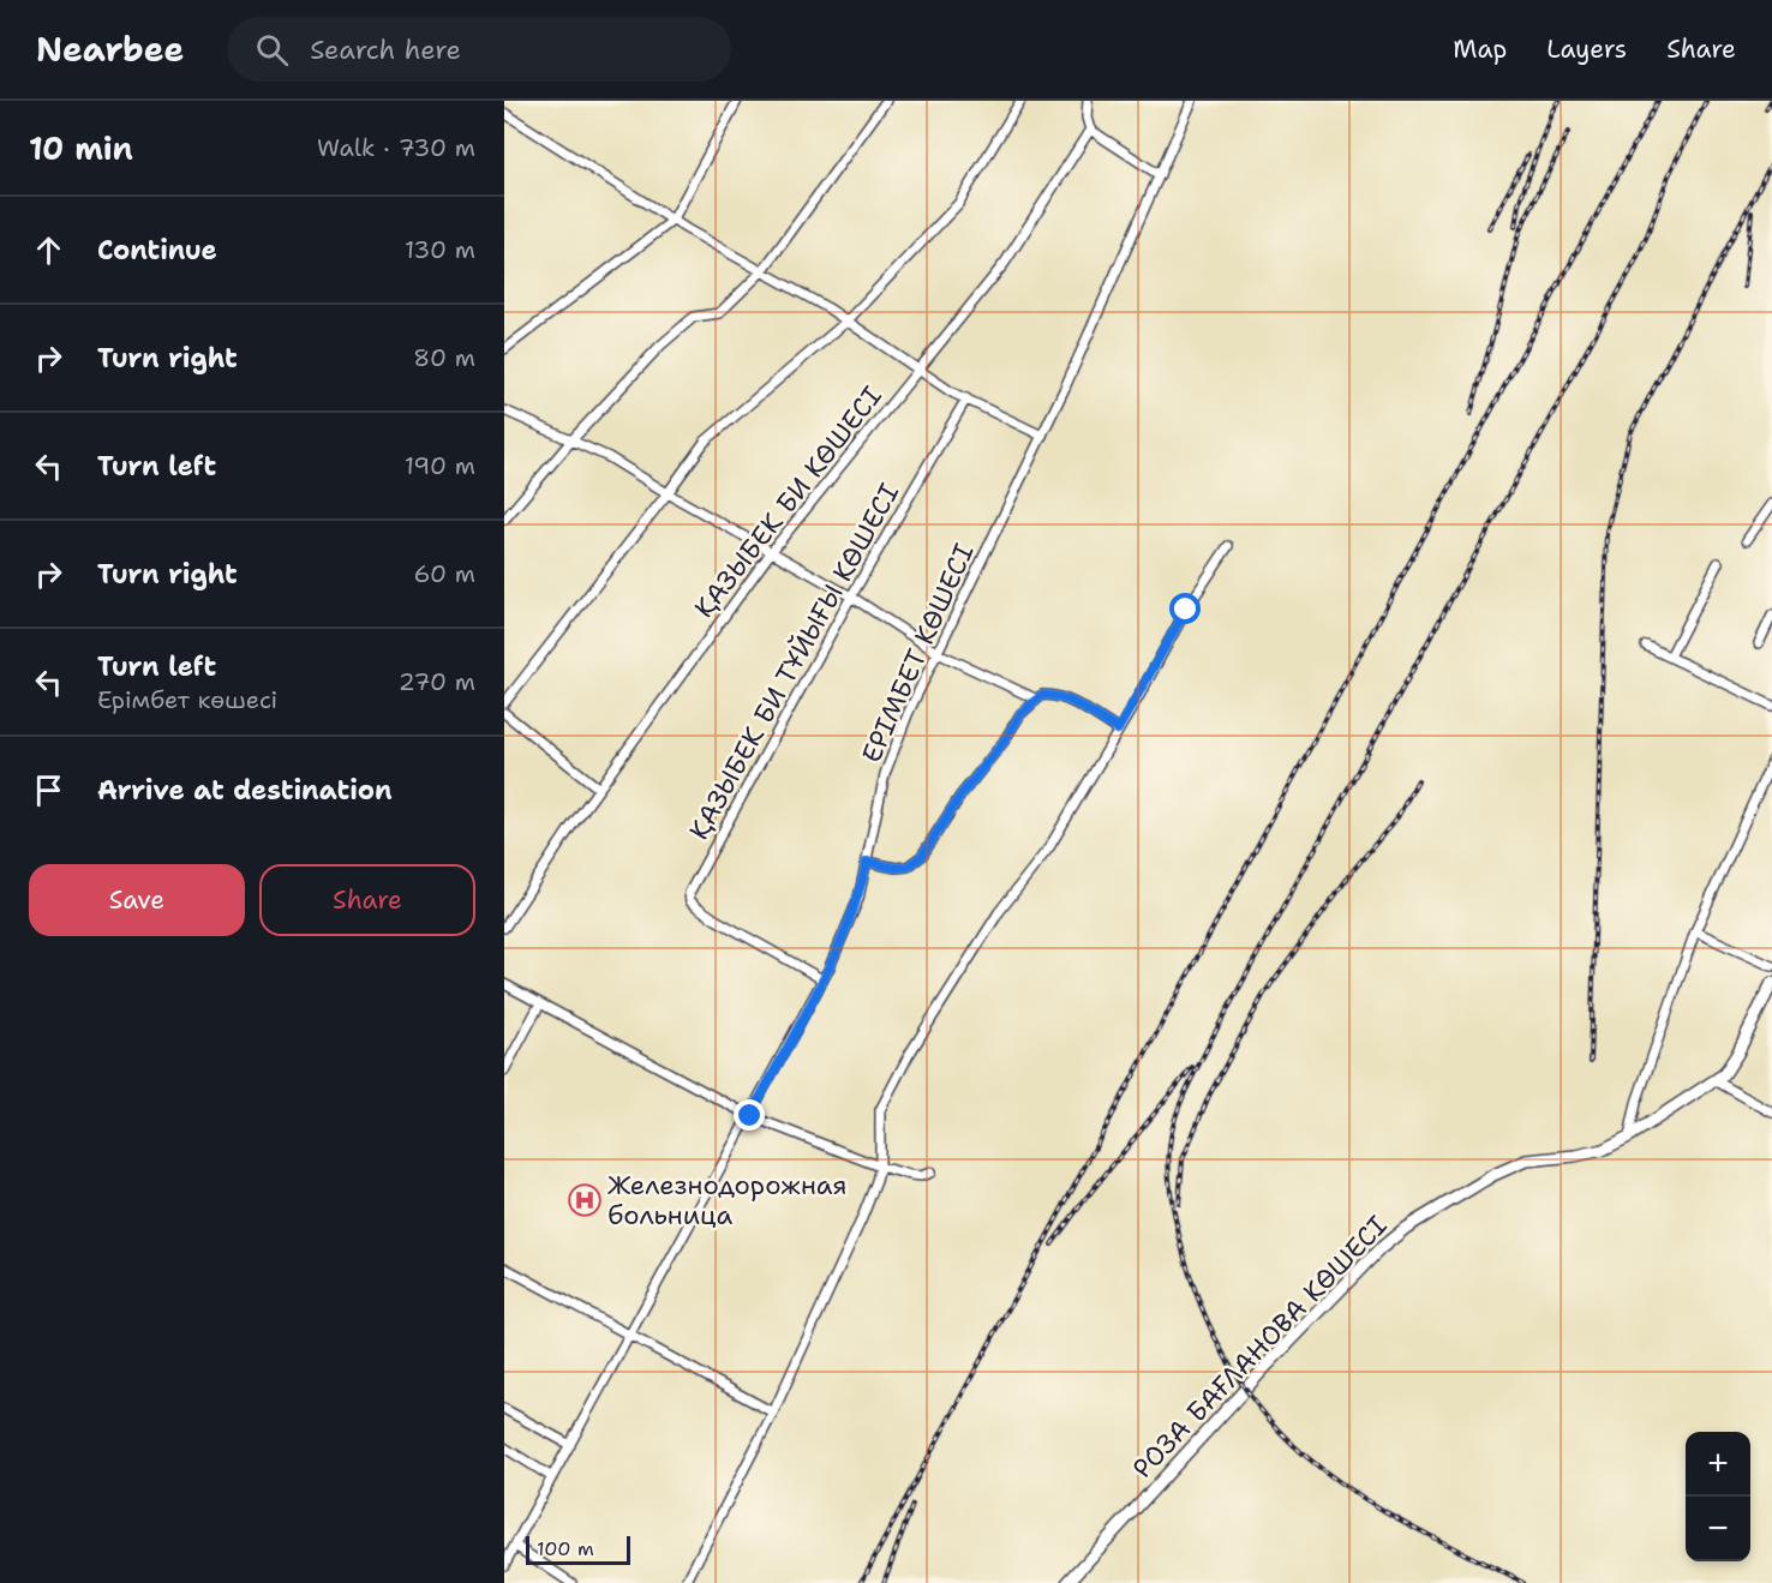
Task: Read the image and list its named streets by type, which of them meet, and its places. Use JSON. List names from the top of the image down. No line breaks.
{"streets":{"street":["ҚАЗЫБЕК БИ КӨШЕСІ","ЕРІМБЕТ КӨШЕСІ","ҚАЗЫБЕК БИ ТҰЙЫҒЫ КӨШЕСІ","РОЗА БАҒЛАНОВА КӨШЕСІ"]},"crossings":[["ЕРІМБЕТ КӨШЕСІ","ҚАЗЫБЕК БИ ТҰЙЫҒЫ КӨШЕСІ"]],"places":{"hospital":["Железнодорожная больница"]},"scale_bar":"100 m","page":{"header":"Nearbee","search":"Search here","nav":["Map","Layers","Share"],"heading":["10 min","Walk · 730 m"],"list":[["Continue","130 m"],["Turn right","80 m"],["Turn left","190 m"],["Turn right","60 m"],["Turn left","Ерімбет көшесі","270 m"],"Arrive at destination"],"buttons":["Save","Share"],"map_buttons":["+","−"],"scale":"100 m"}}
